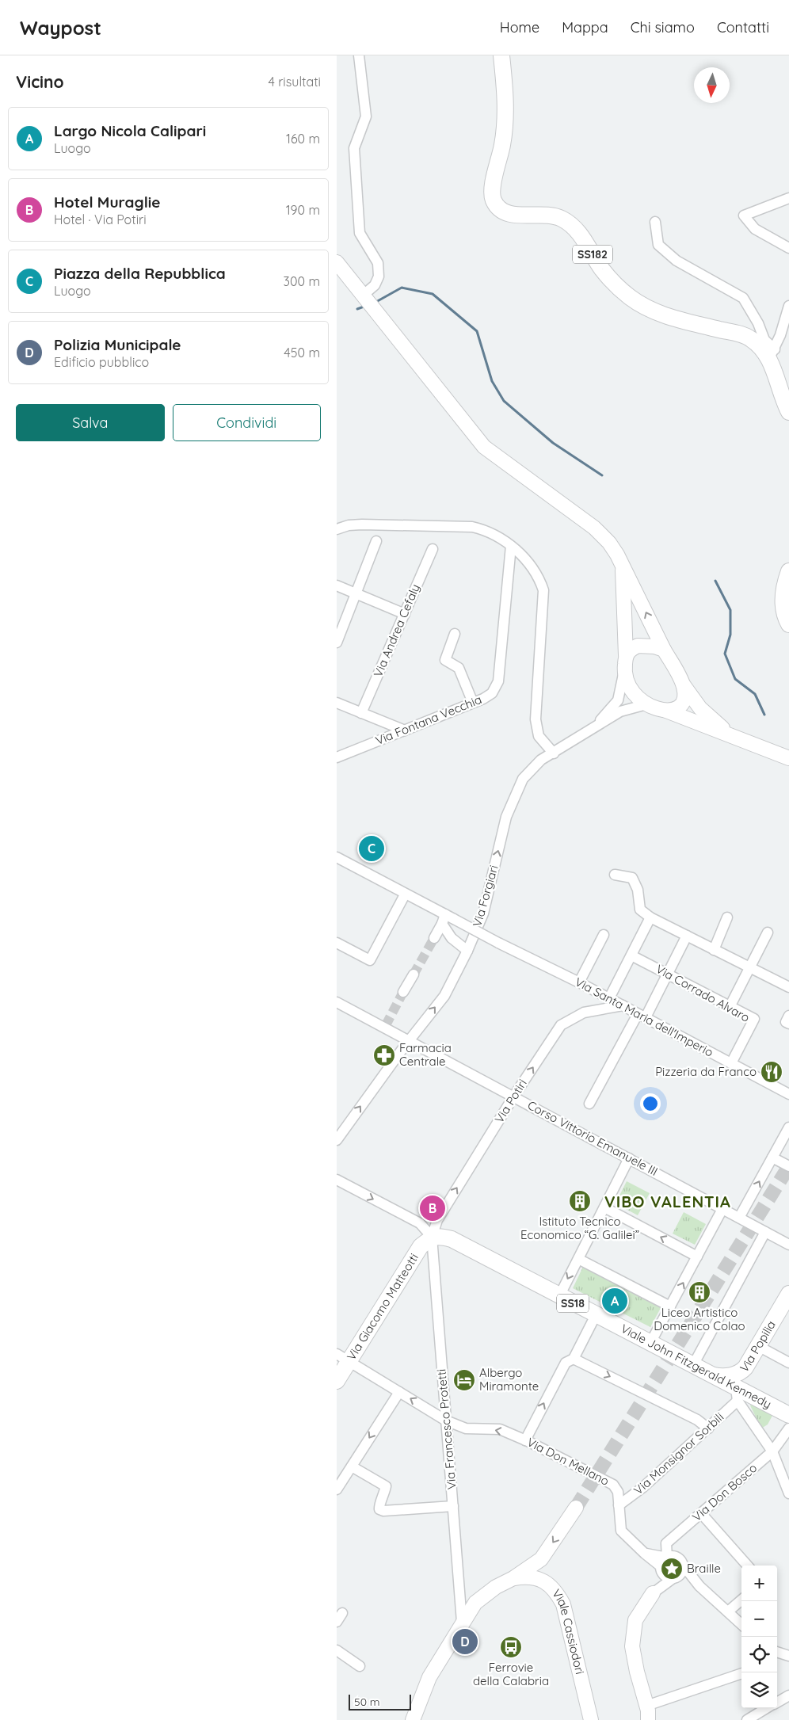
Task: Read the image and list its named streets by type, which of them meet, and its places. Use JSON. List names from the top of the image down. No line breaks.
{"streets":{"main road":["SS182","SS18","Via Giacomo Matteotti","Via Popilia","Viale John Fitzgerald Kennedy","Viale Cassiodori"],"street":["Via Andrea Cefaly","Via Fontana Vecchia","Via Forgiari","Via Corrado Alvaro","Via Santa Maria dell'Imperio","Via Potiri","Corso Vittorio Emanuele III","Via Francesco Protetti","Via Monsignor Sorbili","Via Don Mellano","Via Don Bosco"]},"crossings":[["Via Forgiari","Corso Vittorio Emanuele III"],["Via Corrado Alvaro","Via Santa Maria dell'Imperio"],["Via Santa Maria dell'Imperio","Via Potiri"],["Via Potiri","Corso Vittorio Emanuele III"],["Via Potiri","Via Giacomo Matteotti"],["Via Potiri","Viale John Fitzgerald Kennedy"],["Via Potiri","Via Francesco Protetti"],["Via Giacomo Matteotti","Viale John Fitzgerald Kennedy"],["Via Giacomo Matteotti","Via Francesco Protetti"],["Via Giacomo Matteotti","Via Don Mellano"],["Via Popilia","Viale John Fitzgerald Kennedy"],["Viale John Fitzgerald Kennedy","Via Francesco Protetti"],["Viale John Fitzgerald Kennedy","Via Monsignor Sorbili"],["Via Francesco Protetti","Via Don Mellano"],["Via Monsignor Sorbili","Via Don Mellano"],["Via Don Mellano","Via Don Bosco"]],"one_way":["Via Forgiari"],"districts":["VIBO VALENTIA"],"places":{"pharmacy":["Farmacia Centrale"],"restaurant":["Pizzeria da Franco"],"building":["Istituto Tecnico Economico “G. Galilei”","Liceo Artistico Domenico Colao"],"hotel":["Albergo Miramonte"],"place":["Braille"],"bus stop":["Ferrovie della Calabria"]},"scale_bar":"50 m","north":"bottom","page":{"header":"Waypost","nav":["Home","Mappa","Chi siamo","Contatti"],"heading":["Vicino","4 risultati"],"list":[{"mark":"A","name":"Largo Nicola Calipari","note":"Luogo","value":"160 m"},{"mark":"B","name":"Hotel Muraglie","note":"Hotel · Via Potiri","value":"190 m"},{"mark":"C","name":"Piazza della Repubblica","note":"Luogo","value":"300 m"},{"mark":"D","name":"Polizia Municipale","note":"Edificio pubblico","value":"450 m"}],"buttons":["Salva","Condividi"],"pins":["C","B","A","D"],"map_buttons":["+","−"],"scale":"50 m"}}
